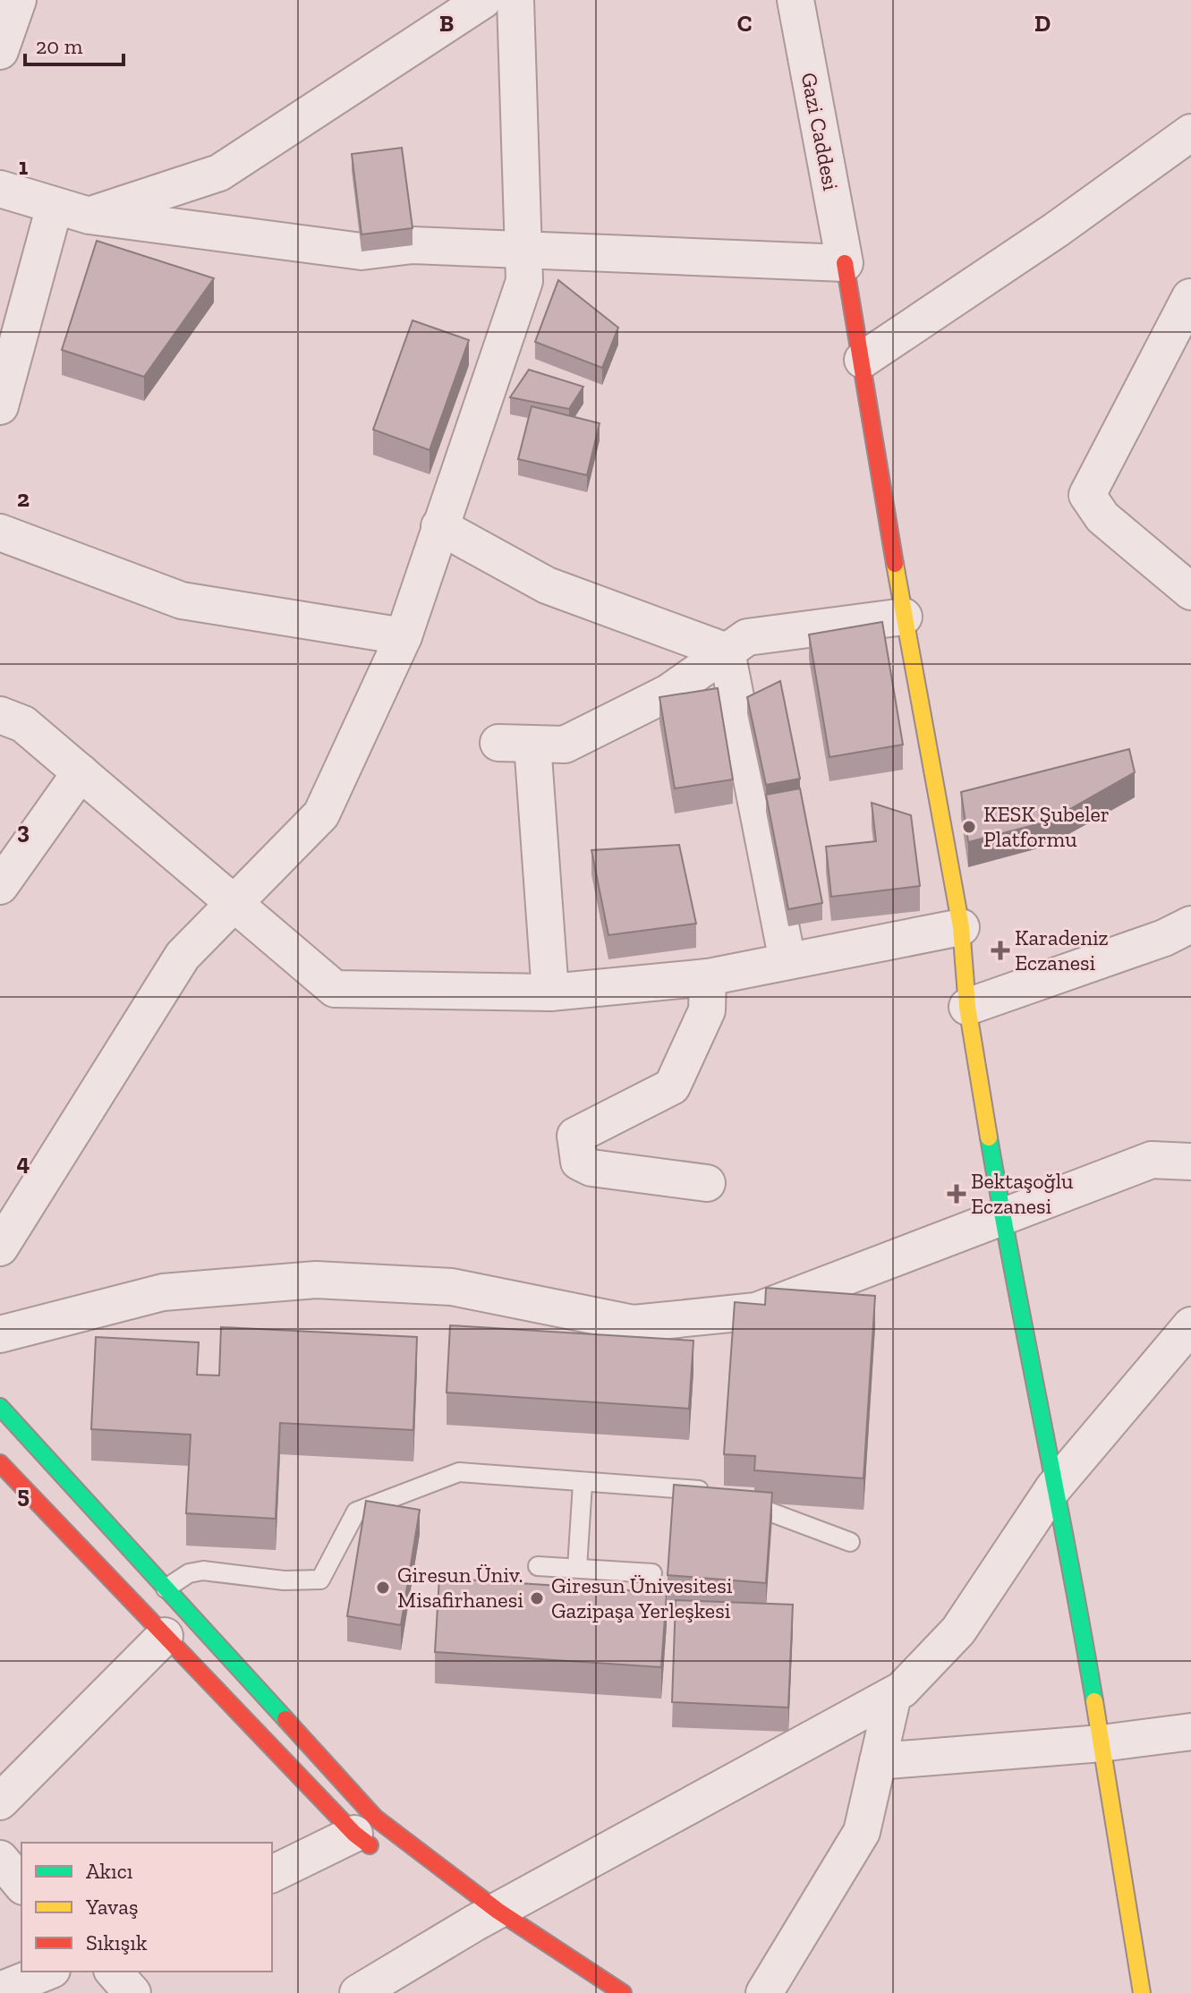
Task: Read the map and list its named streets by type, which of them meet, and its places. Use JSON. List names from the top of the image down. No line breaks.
{"streets":{"street":["Gazi Caddesi"]},"places":{"other":["KESK Şubeler Platformu","Giresun Üniv. Misafirhanesi","Giresun Ünivesitesi Gazipaşa Yerleşkesi"],"health":["Karadeniz Eczanesi","Bektaşoğlu Eczanesi"]},"legend":["Akıcı","Yavaş","Sıkışık"],"scale_bar":"20 m","grid":{"columns":["B","C","D"],"rows":["1","2","3","4","5"]}}
